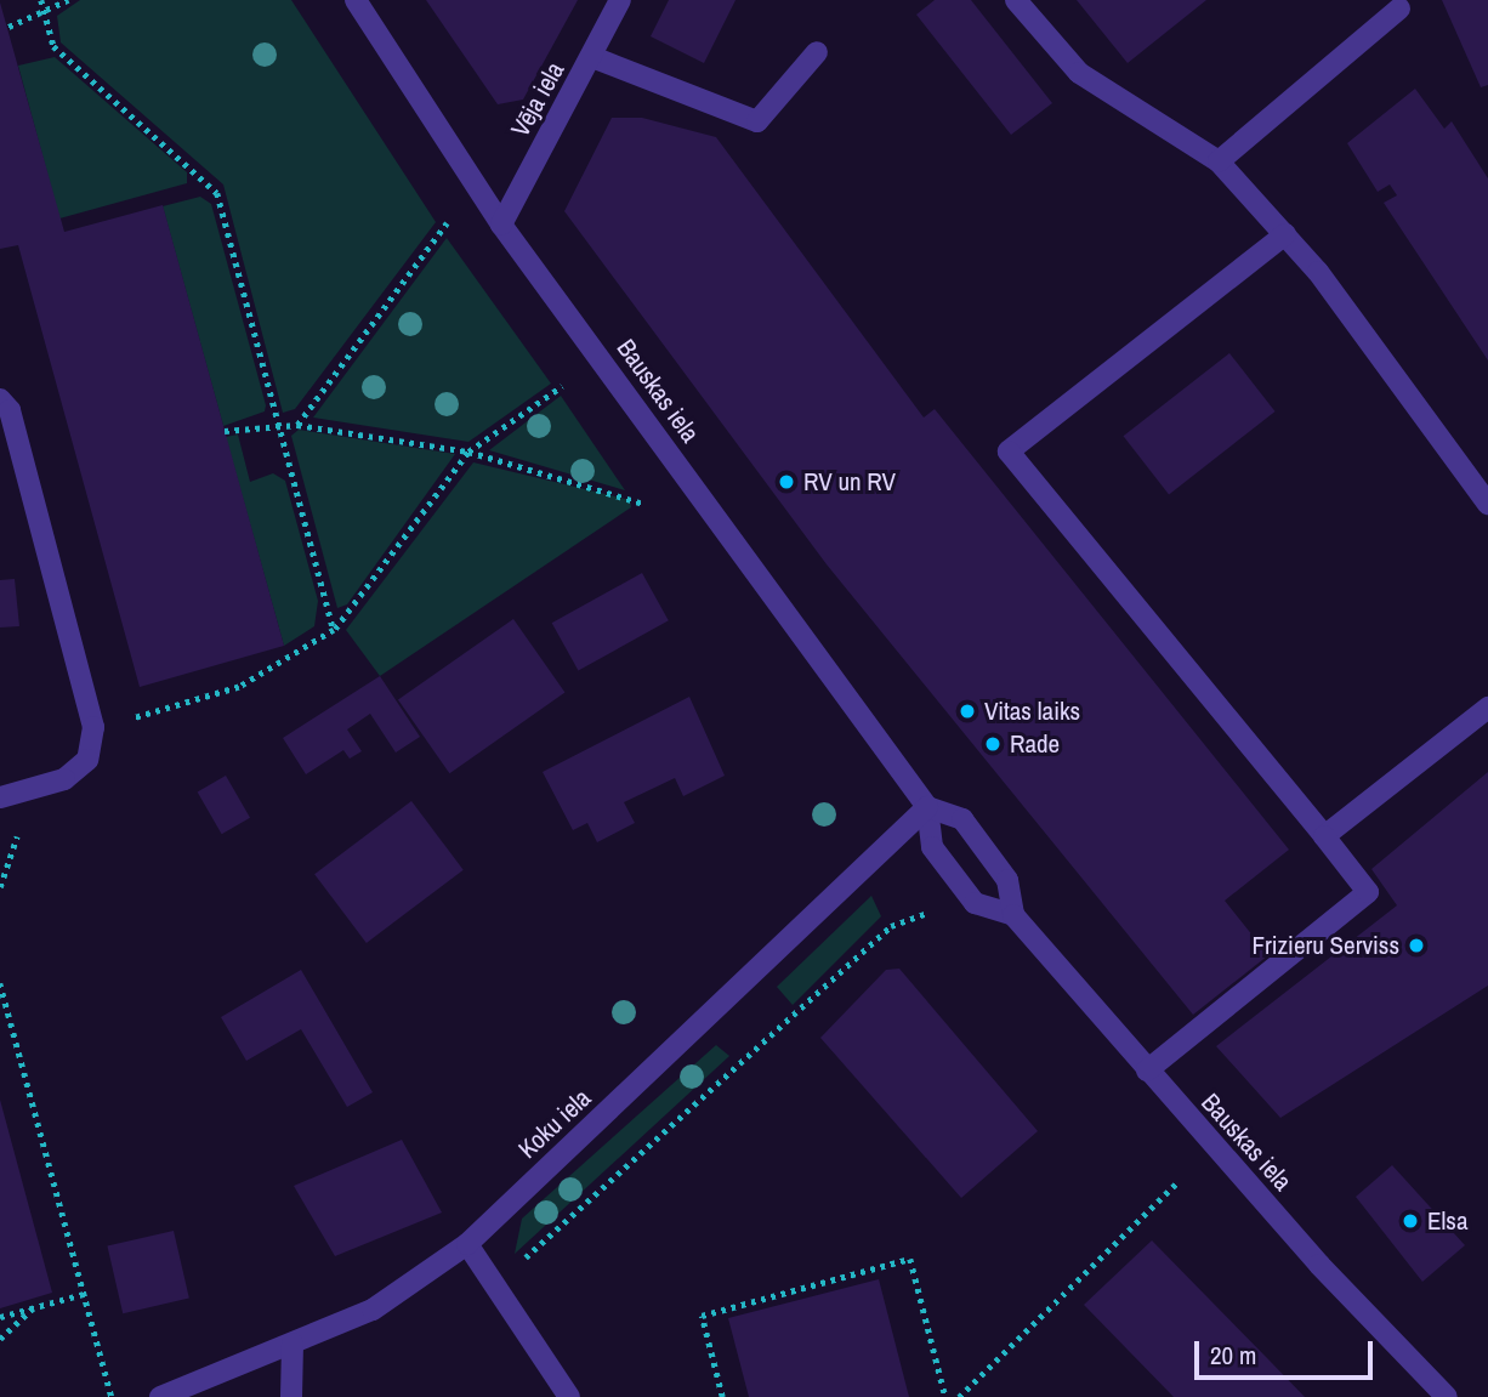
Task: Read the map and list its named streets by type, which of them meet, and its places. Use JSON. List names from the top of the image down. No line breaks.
{"streets":{"street":["Vēja iela","Bauskas iela","Koku iela"]},"crossings":[["Vēja iela","Bauskas iela"],["Bauskas iela","Koku iela"]],"places":["RV un RV","Vitas laiks","Rade","Frizieru Serviss","Elsa"],"scale_bar":"20 m"}
